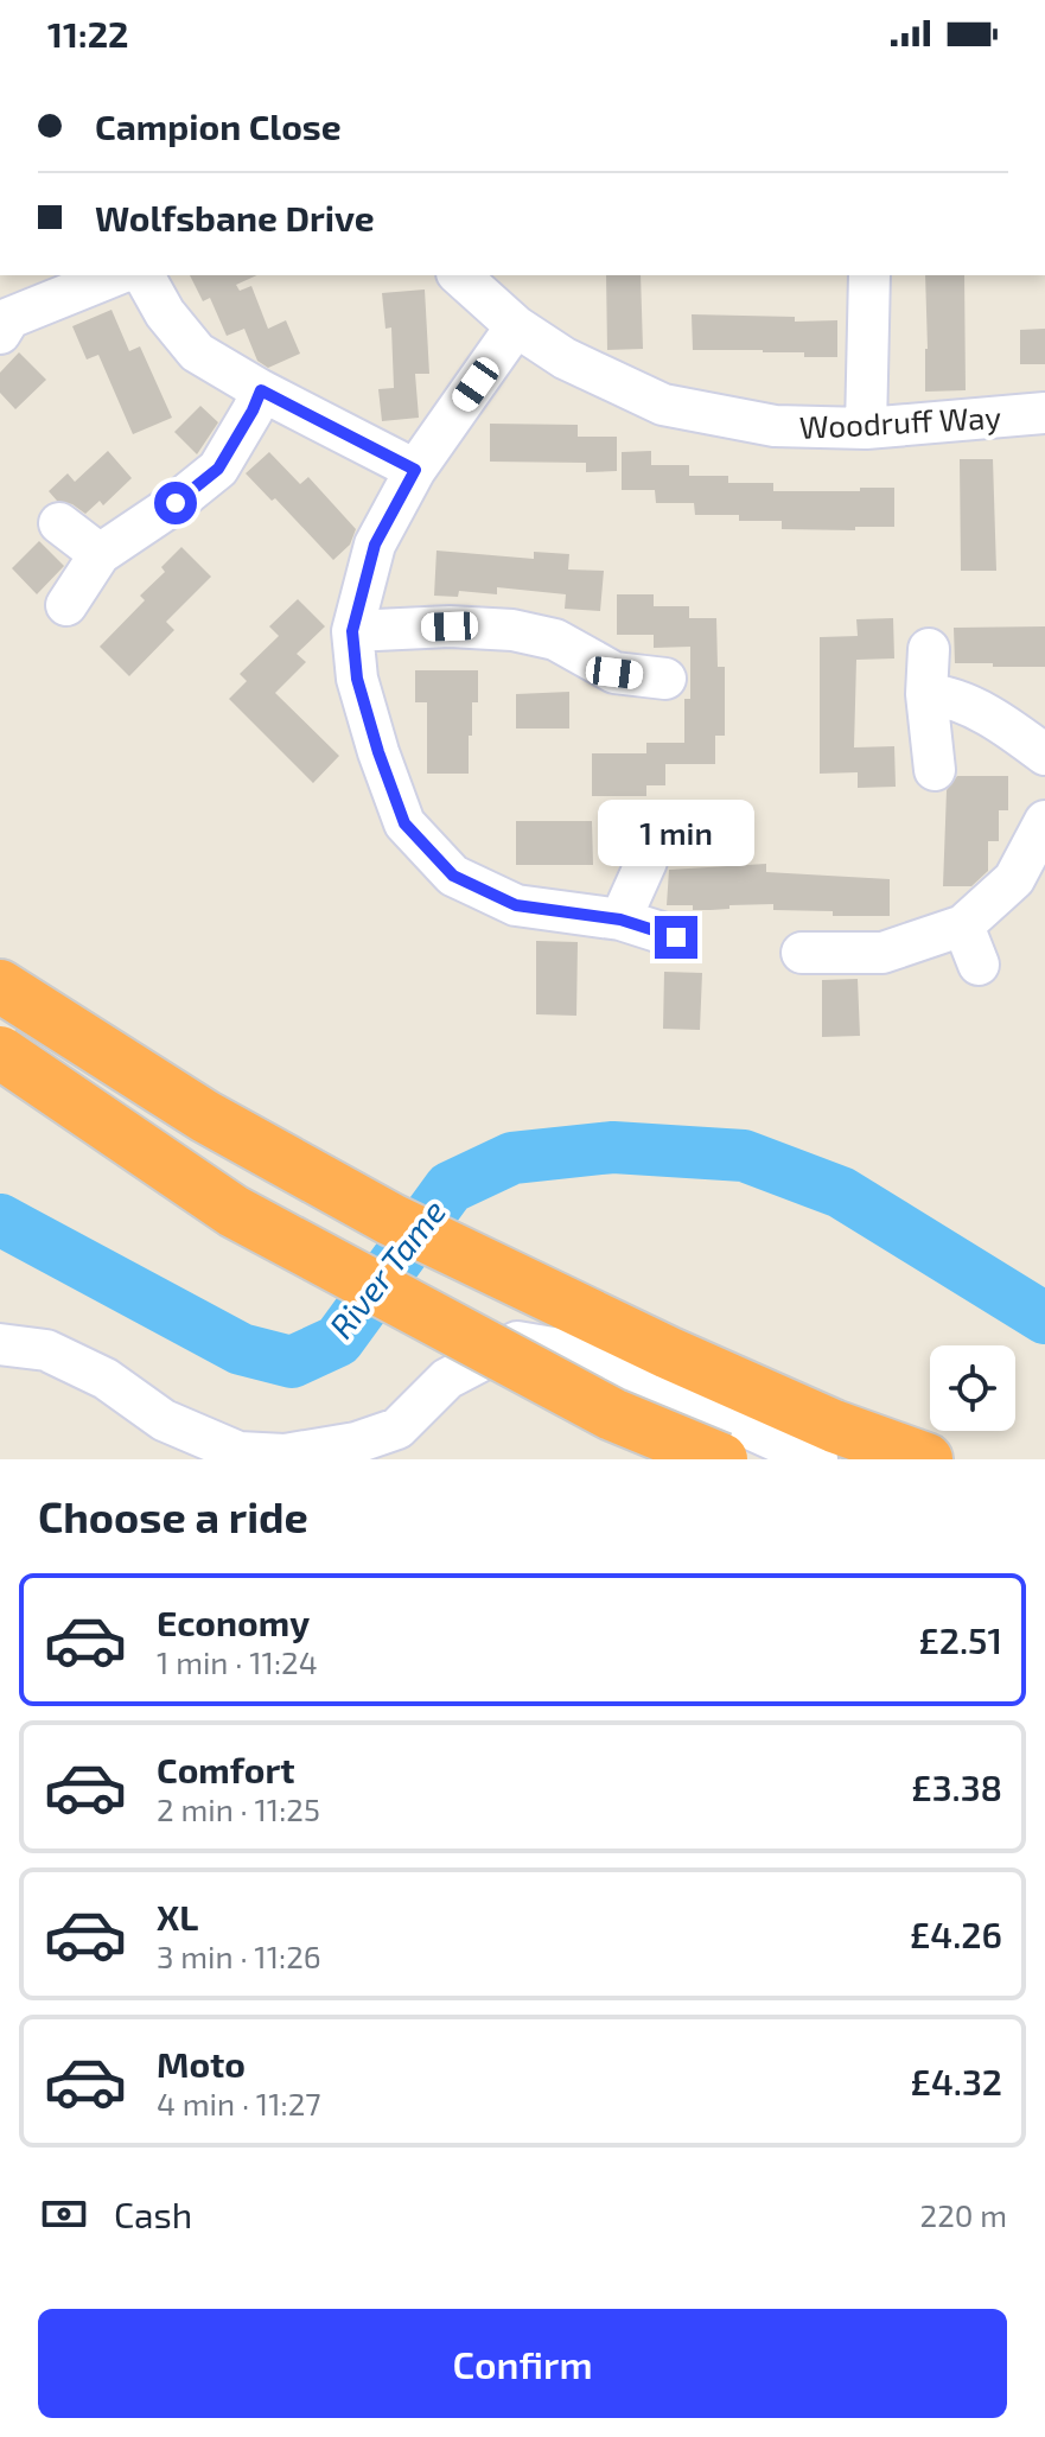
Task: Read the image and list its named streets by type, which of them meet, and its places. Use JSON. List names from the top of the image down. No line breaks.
{"streets":{"street":["Woodruff Way"]},"water":["River Tame"],"page":{"status":"11:22","banner":["Campion Close","Wolfsbane Drive"],"bubble":"1 min","heading":"Choose a ride","list":[{"name":"Economy","note":"1 min · 11:24","value":"£2.51"},{"name":"Comfort","note":"2 min · 11:25","value":"£3.38"},{"name":"XL","note":"3 min · 11:26","value":"£4.26"},{"name":"Moto","note":"4 min · 11:27","value":"£4.32"}],"pay":["Cash","220 m"],"buttons":"Confirm"}}
